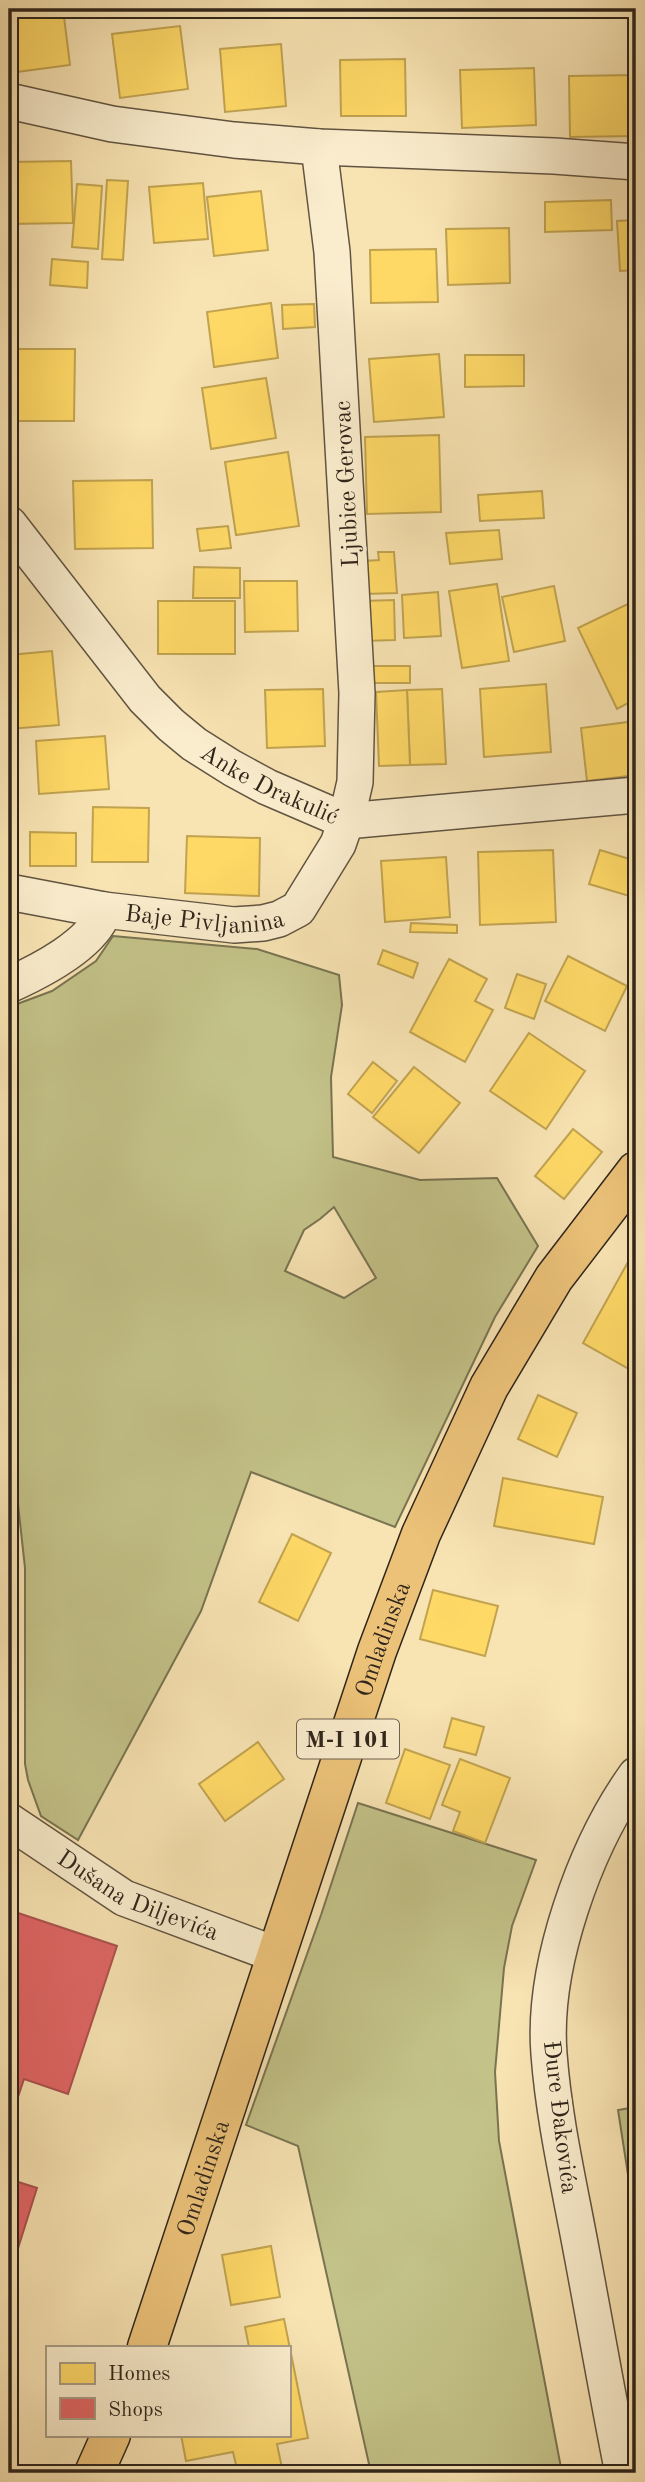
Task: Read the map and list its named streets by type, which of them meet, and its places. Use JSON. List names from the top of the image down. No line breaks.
{"streets":{"main road":["Omladinska","M-I 101"],"street":["Ljubice Gerovac","Anke Drakulić","Baje Pivljanina","Dušana Diljevića","Đure Đakovića"]},"crossings":[["Ljubice Gerovac","Anke Drakulić"],["Ljubice Gerovac","Baje Pivljanina"],["Anke Drakulić","Baje Pivljanina"],["Omladinska","Dušana Diljevića"]],"legend":["Homes","Shops"]}
